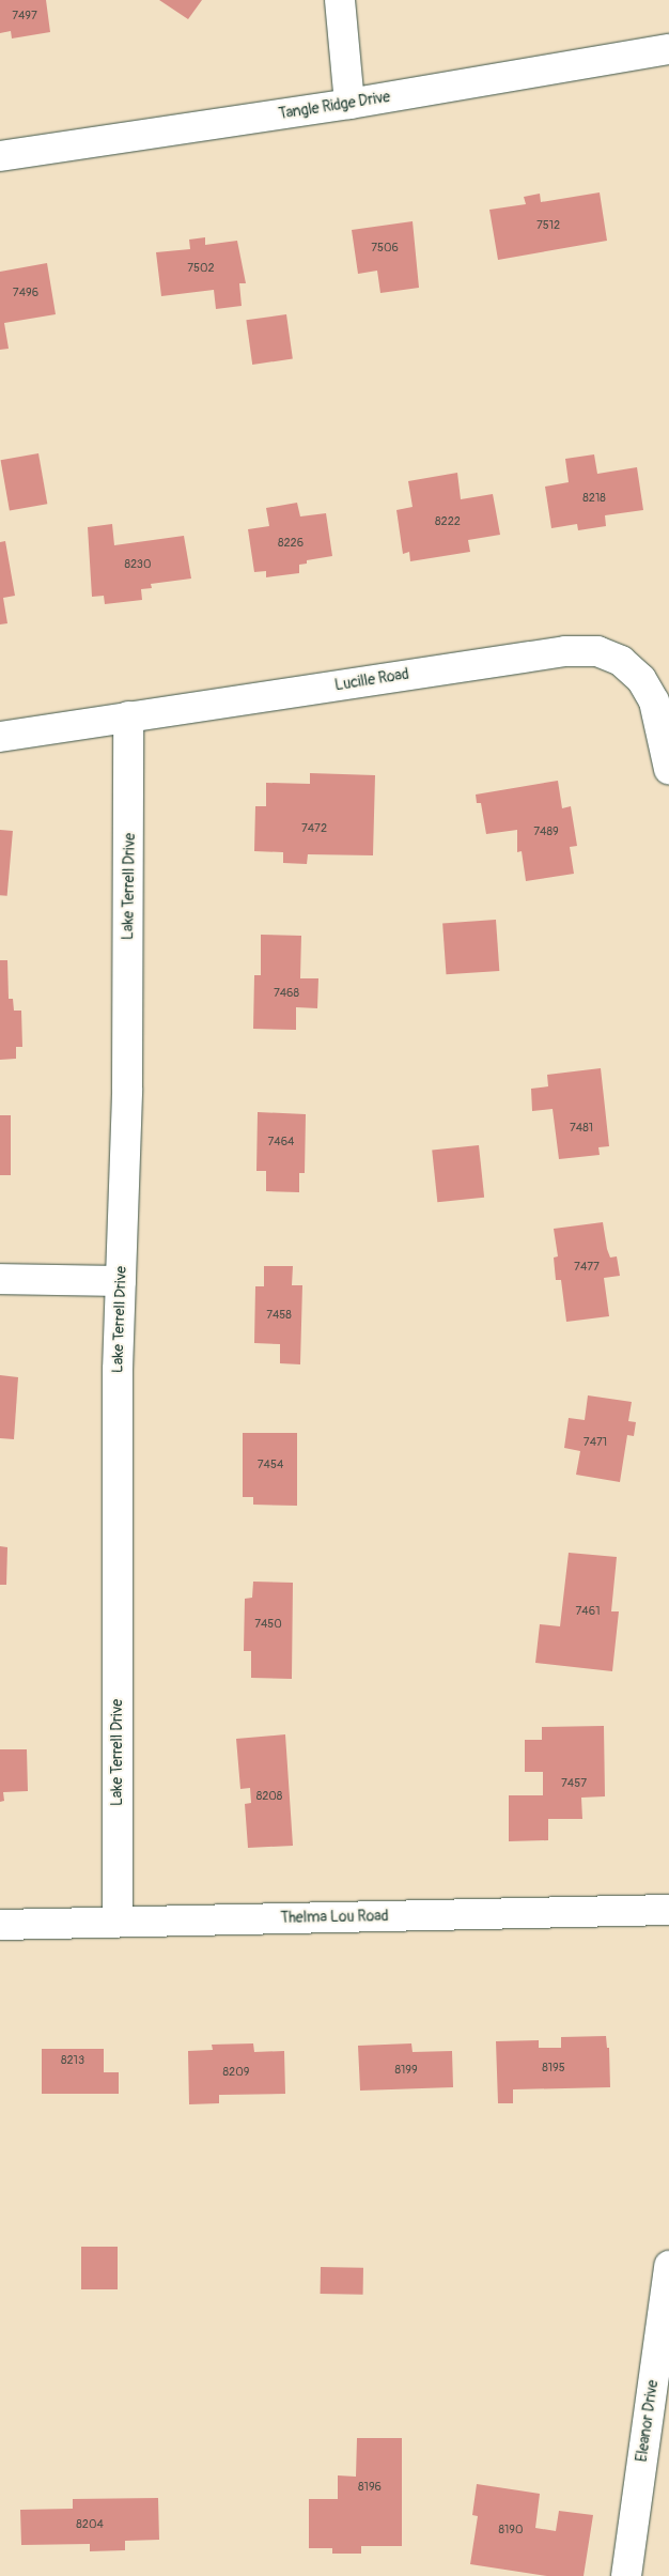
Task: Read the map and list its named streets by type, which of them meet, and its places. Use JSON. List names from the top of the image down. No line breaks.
{"streets":{"street":["Tangle Ridge Drive","Lucille Road","Lake Terrell Drive","Thelma Lou Road","Eleanor Drive"]},"crossings":[["Lucille Road","Lake Terrell Drive"],["Lake Terrell Drive","Thelma Lou Road"]],"house_numbers":["7497","7512","7506","7502","7496","8218","8222","8226","8230","7472","7489","7468","7481","7464","7477","7458","7471","7454","7461","7450","7457","8208","8213","8195","8199","8209","8196","8204","8190"]}
